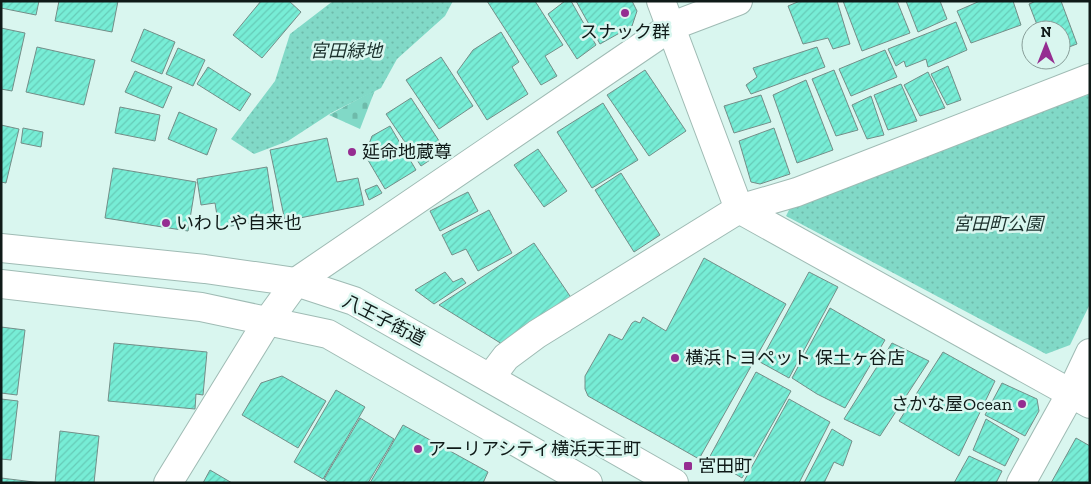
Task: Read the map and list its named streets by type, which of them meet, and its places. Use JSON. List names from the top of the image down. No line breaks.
{"streets":{"main road":["八王子街道"]},"parks":["宮田緑地","宮田町公園"],"places":{"other":["スナック群","延命地蔵尊","いわしや自来也","横浜トヨペット 保土ヶ谷店","さかな屋Ocean","アーリアシティ横浜天王町"],"transit":["宮田町"]},"north":"top"}
